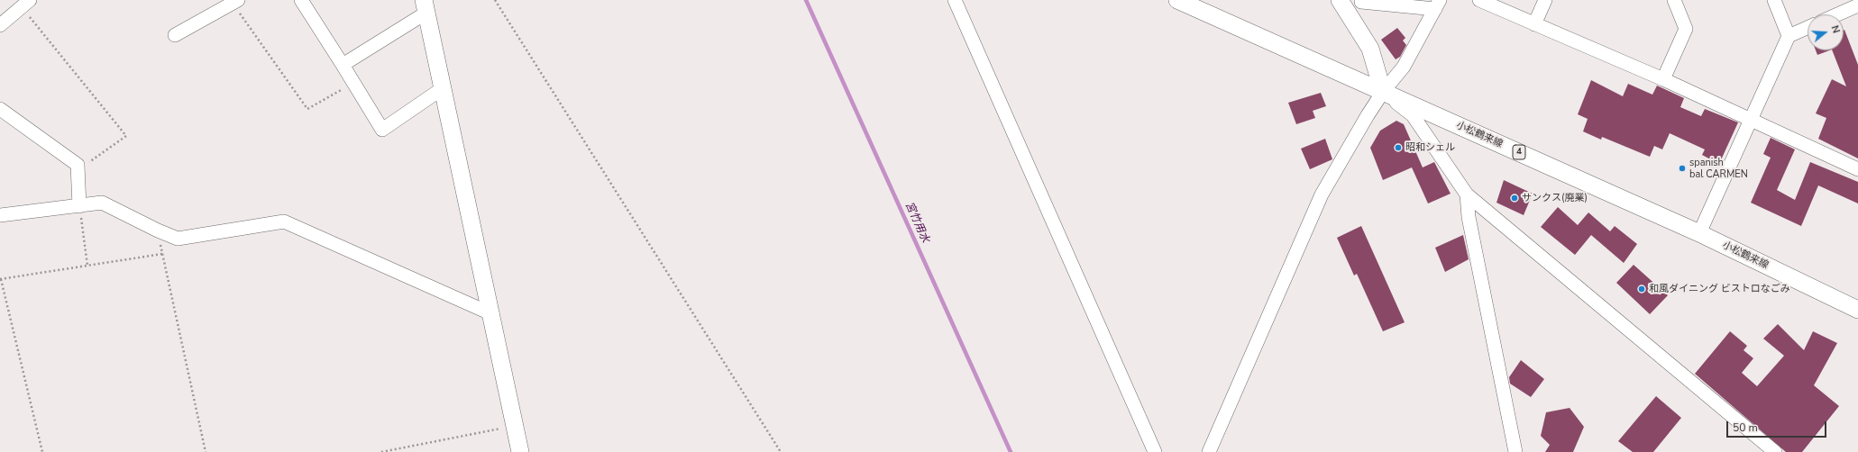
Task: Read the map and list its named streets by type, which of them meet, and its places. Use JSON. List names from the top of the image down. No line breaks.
{"streets":{"main road":["小松鶴来線","4"]},"water":["宮竹用水"],"places":["昭和シェル","spanish bal CARMEN","サンクス(廃業)","和風ダイニング ビストロなごみ"],"scale_bar":"50 m","north":"right"}
